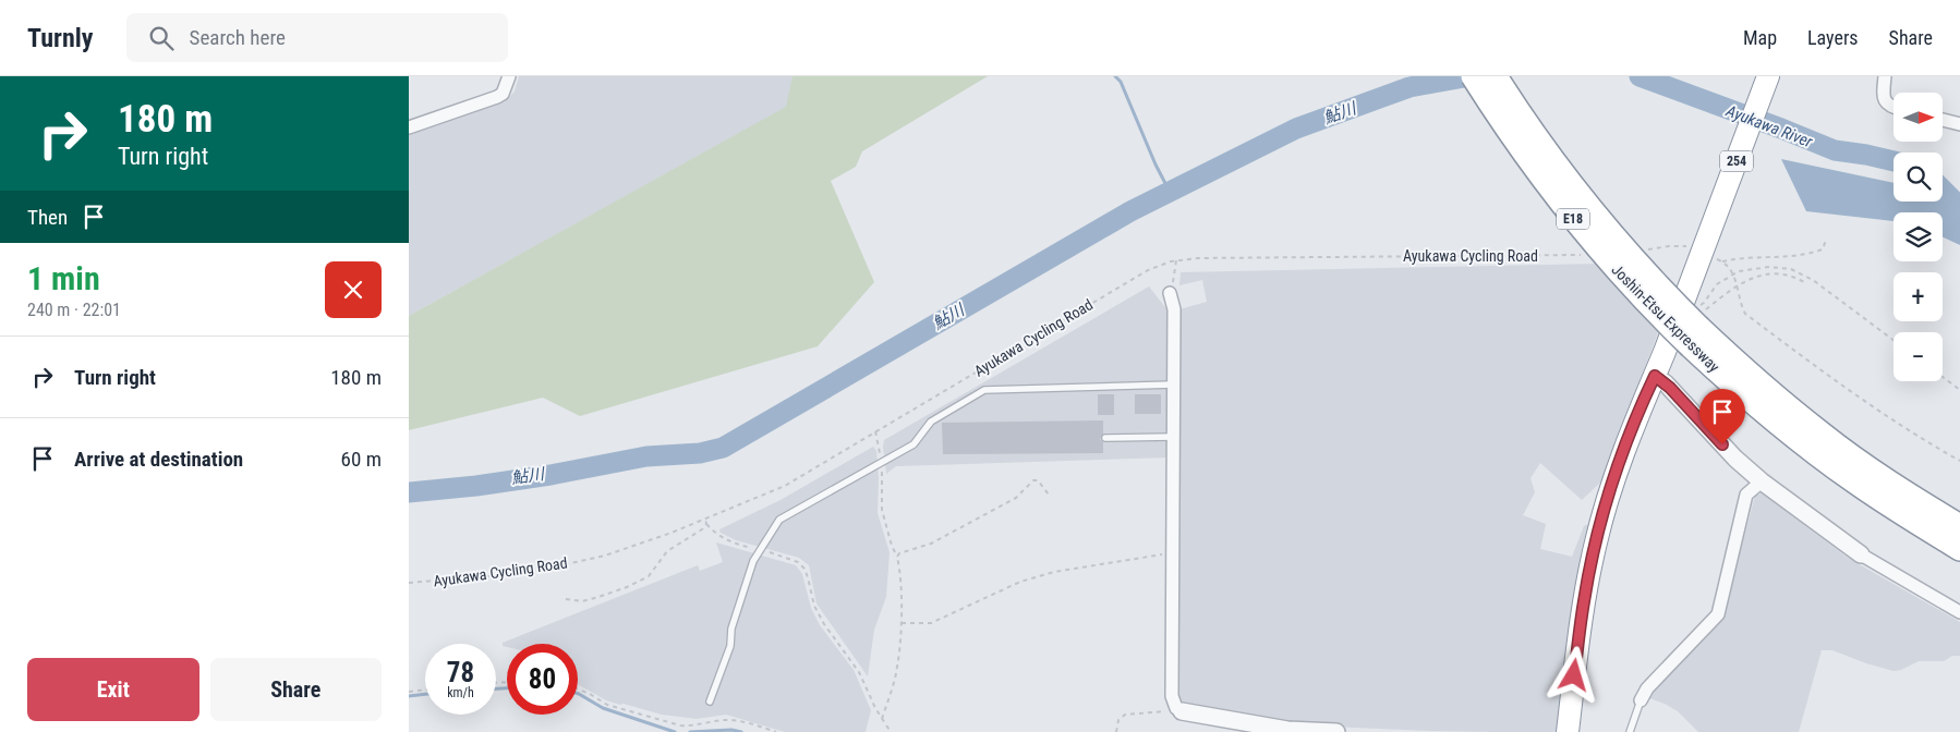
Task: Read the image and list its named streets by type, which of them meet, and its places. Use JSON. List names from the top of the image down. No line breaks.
{"streets":{"highway":["254","E18","Joshin-Etsu Expressway"],"path":["Ayukawa Cycling Road"]},"water":["鮎川","Ayukawa River"],"north":"right","page":{"header":"Turnly","search":"Search here","nav":["Map","Layers","Share"],"turn":["180 m","Turn right"],"map_buttons":["+","−"],"then":"Then","heading":["1 min","240 m · 22:01"],"list":[{"name":"Turn right","value":"180 m"},{"name":"Arrive at destination","value":"60 m"}],"speed":"78 km/h","limit":"80","buttons":["Exit","Share"]}}
